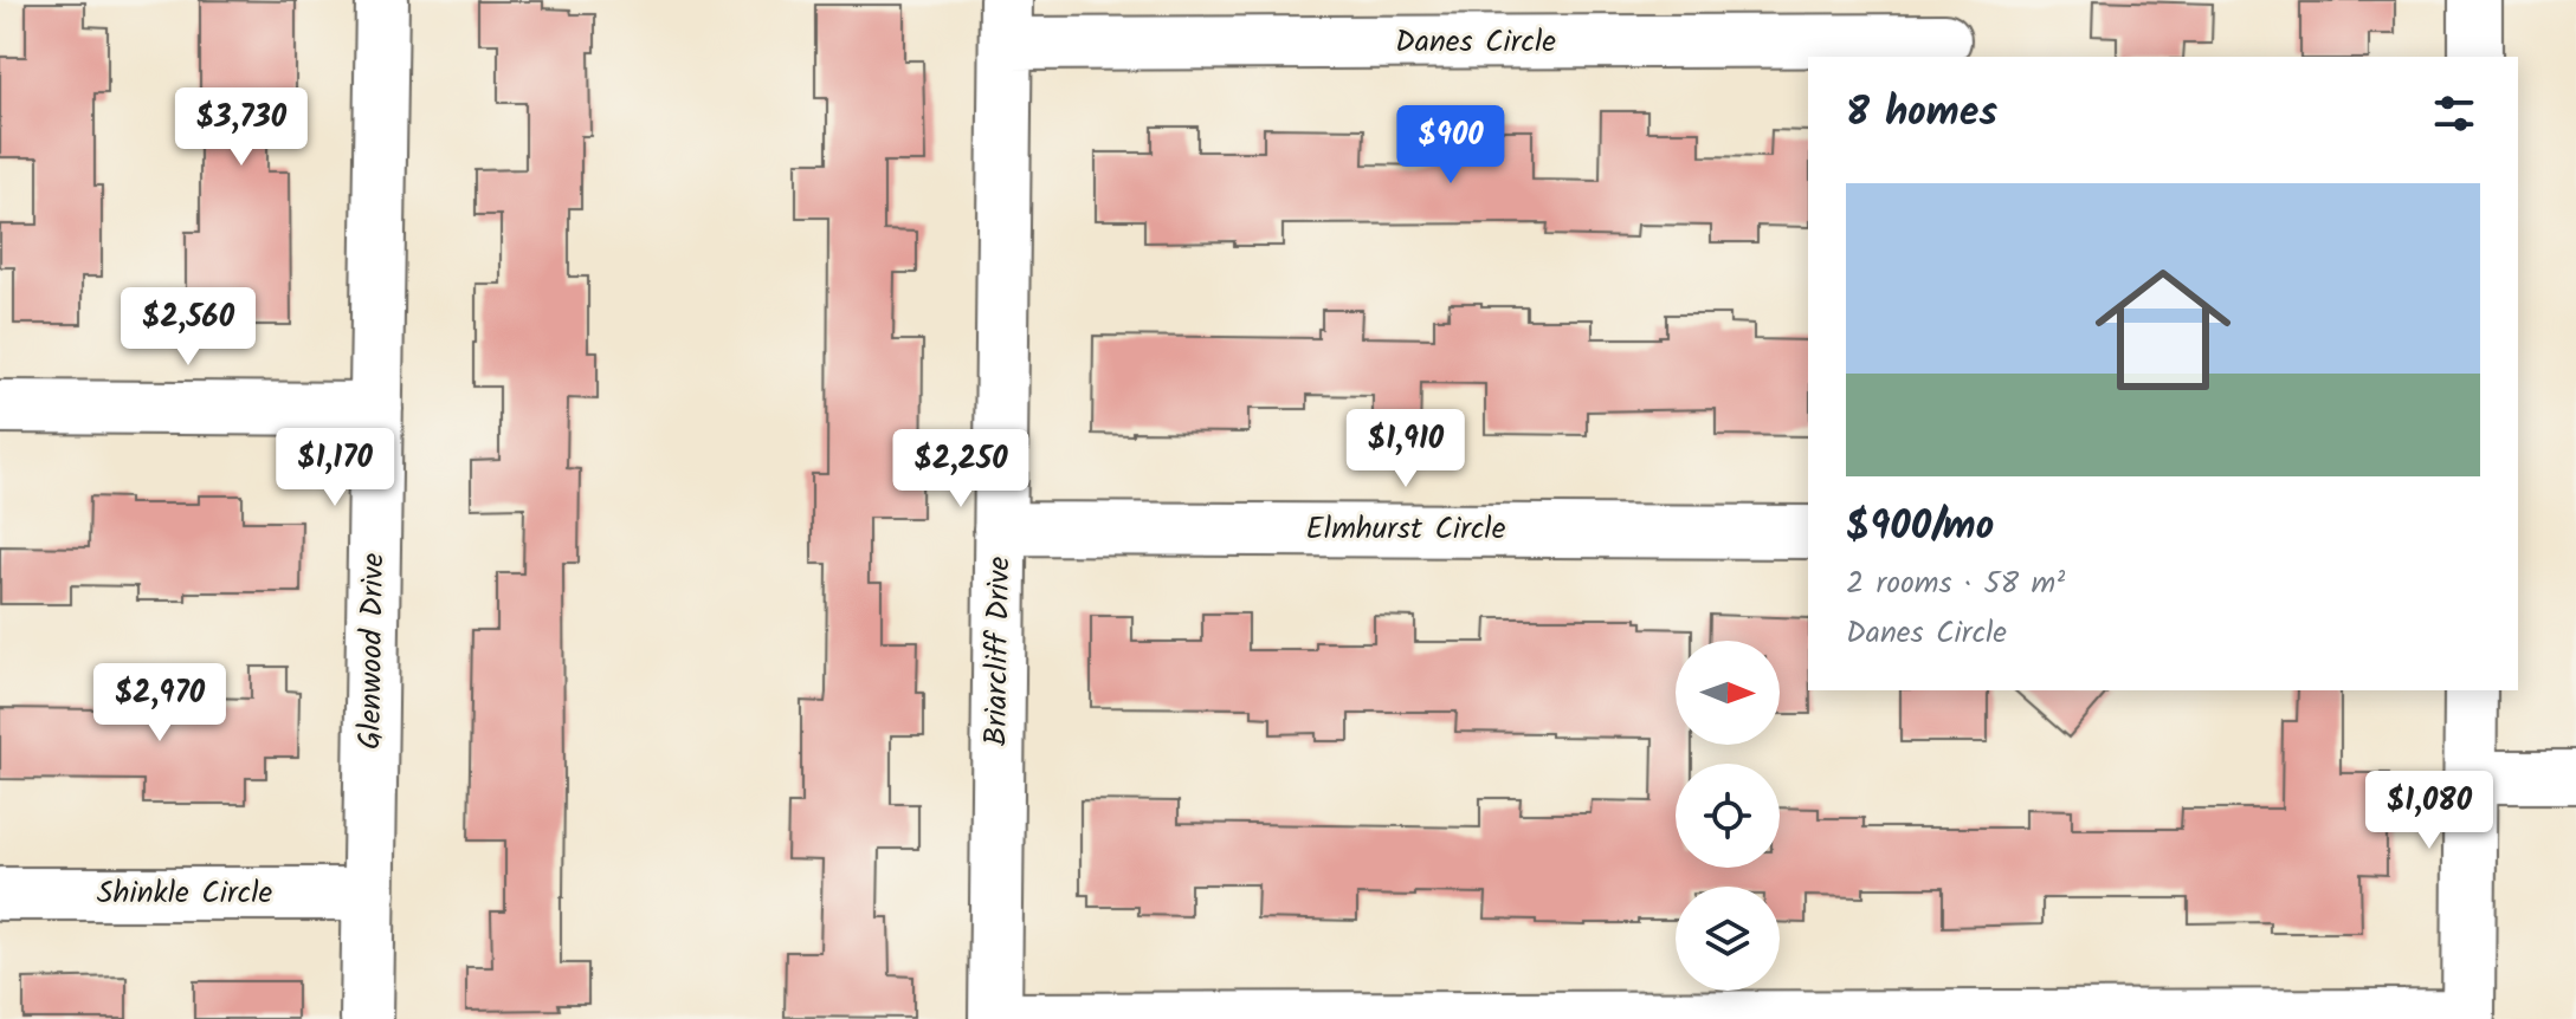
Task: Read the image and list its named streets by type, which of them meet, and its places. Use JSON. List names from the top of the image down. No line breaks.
{"streets":{"street":["Danes Circle","Elmhurst Circle","Glenwood Drive","Briarcliff Drive","Shinkle Circle"]},"crossings":[["Danes Circle","Briarcliff Drive"],["Elmhurst Circle","Briarcliff Drive"],["Glenwood Drive","Shinkle Circle"]],"north":"right","page":{"heading":"8 homes","price":["$3,730","$900","$2,560","$1,910","$1,170","$2,250","$2,970","$1,080"],"list":[{"name":"$900/mo","note":"2 rooms · 58 m² · Danes Circle"}]}}
